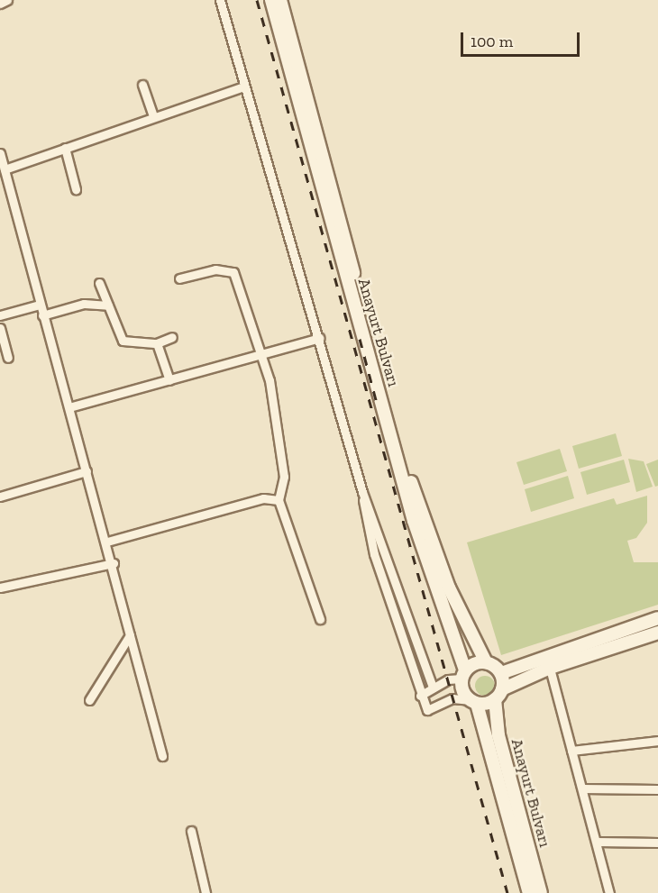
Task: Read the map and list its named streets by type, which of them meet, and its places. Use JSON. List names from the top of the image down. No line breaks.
{"streets":{"main road":["Anayurt Bulvarı"]},"scale_bar":"100 m"}
